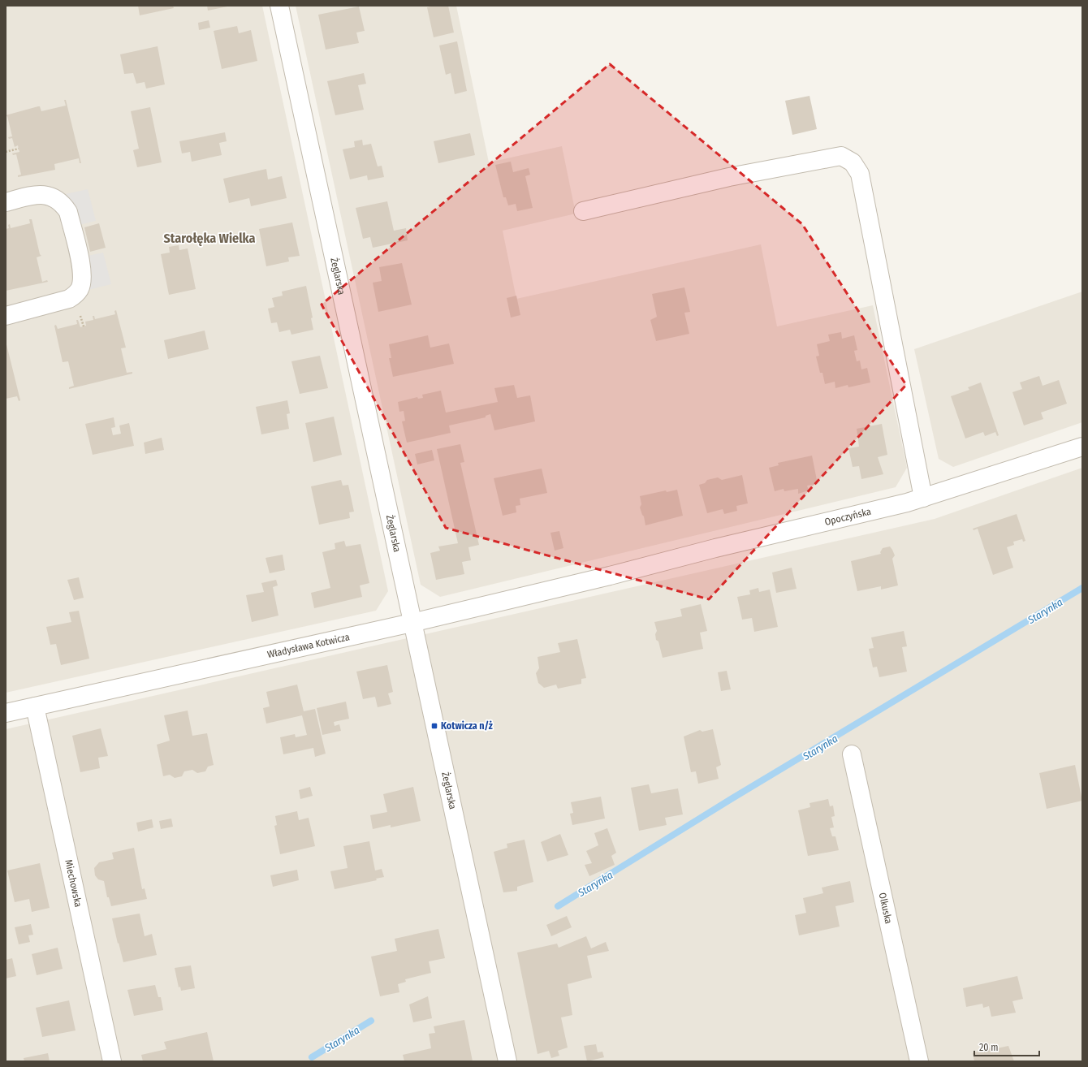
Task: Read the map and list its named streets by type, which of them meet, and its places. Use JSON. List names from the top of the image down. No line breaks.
{"streets":{"street":["Żeglarska","Opoczyńska","Władysława Kotwicza","Miechowska","Olkuska"]},"crossings":[["Żeglarska","Władysława Kotwicza"],["Opoczyńska","Władysława Kotwicza"],["Władysława Kotwicza","Miechowska"]],"districts":["Starołęka Wielka"],"water":["Starynka"],"places":{"transit":["Kotwicza n/ż"]},"scale_bar":"20 m"}
